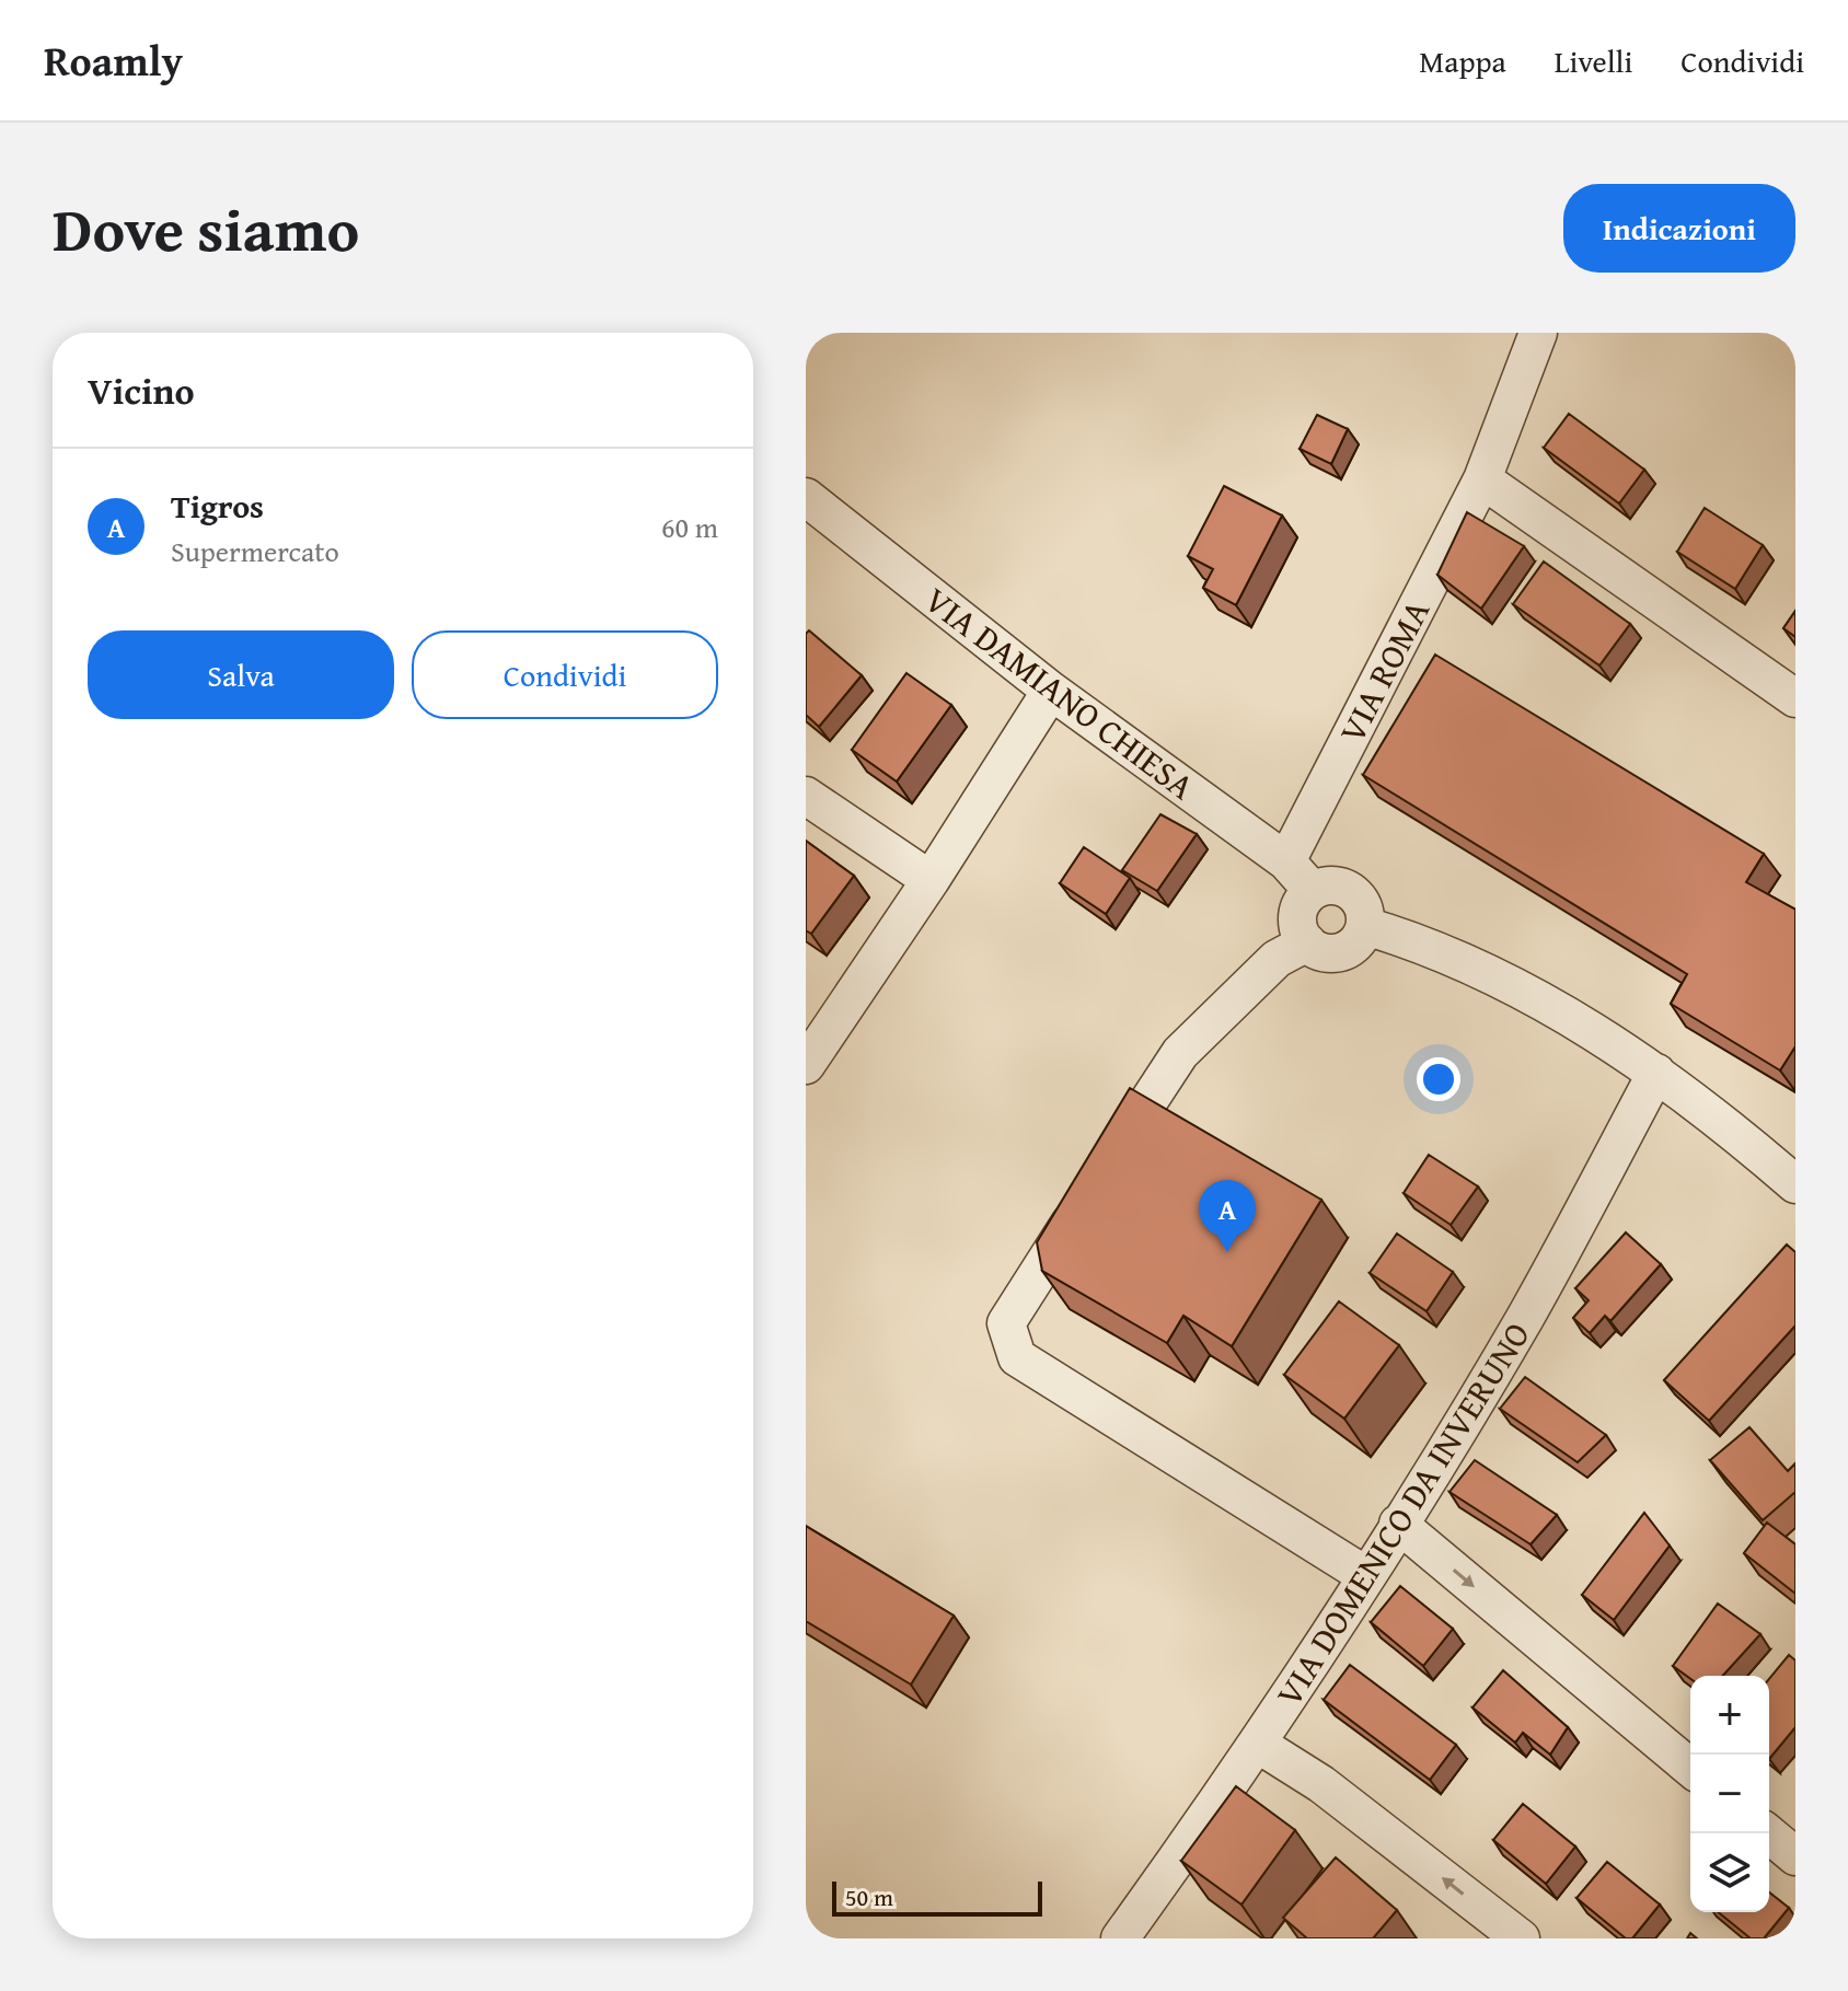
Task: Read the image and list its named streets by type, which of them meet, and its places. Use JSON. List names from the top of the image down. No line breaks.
{"streets":{"street":["VIA ROMA","VIA DAMIANO CHIESA","VIA DOMENICO DA INVERUNO"]},"crossings":[["VIA ROMA","VIA DAMIANO CHIESA"]],"scale_bar":"50 m","page":{"header":"Roamly","nav":["Mappa","Livelli","Condividi"],"title":"Dove siamo","buttons":["Indicazioni",["Salva","Condividi"]],"heading":"Vicino","list":[{"mark":"A","name":"Tigros","note":"Supermercato","value":"60 m"}],"pins":"A","map_buttons":["+","−"],"scale":"50 m"}}
